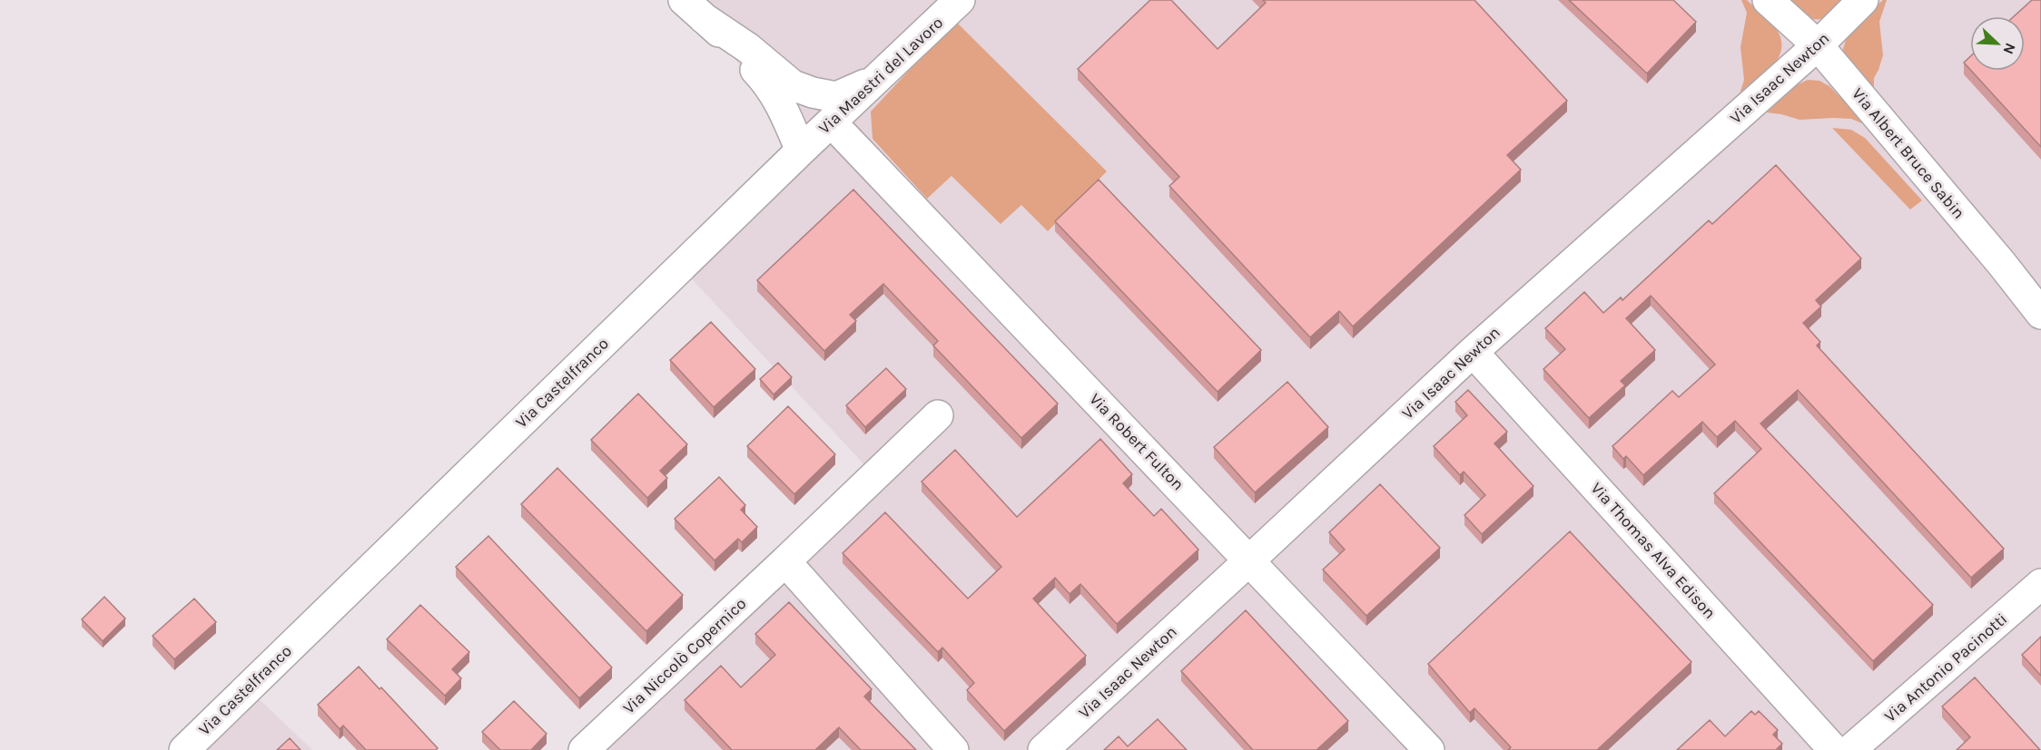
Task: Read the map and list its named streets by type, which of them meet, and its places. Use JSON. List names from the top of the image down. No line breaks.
{"streets":{"street":["Via Maestri del Lavoro","Via Isaac Newton","Via Albert Bruce Sabin","Via Castelfranco","Via Robert Fulton","Via Thomas Alva Edison","Via Niccolò Copernico","Via Antonio Pacinotti"]},"crossings":[["Via Maestri del Lavoro","Via Castelfranco"],["Via Isaac Newton","Via Albert Bruce Sabin"],["Via Isaac Newton","Via Robert Fulton"],["Via Isaac Newton","Via Thomas Alva Edison"]],"north":"bottom right"}
